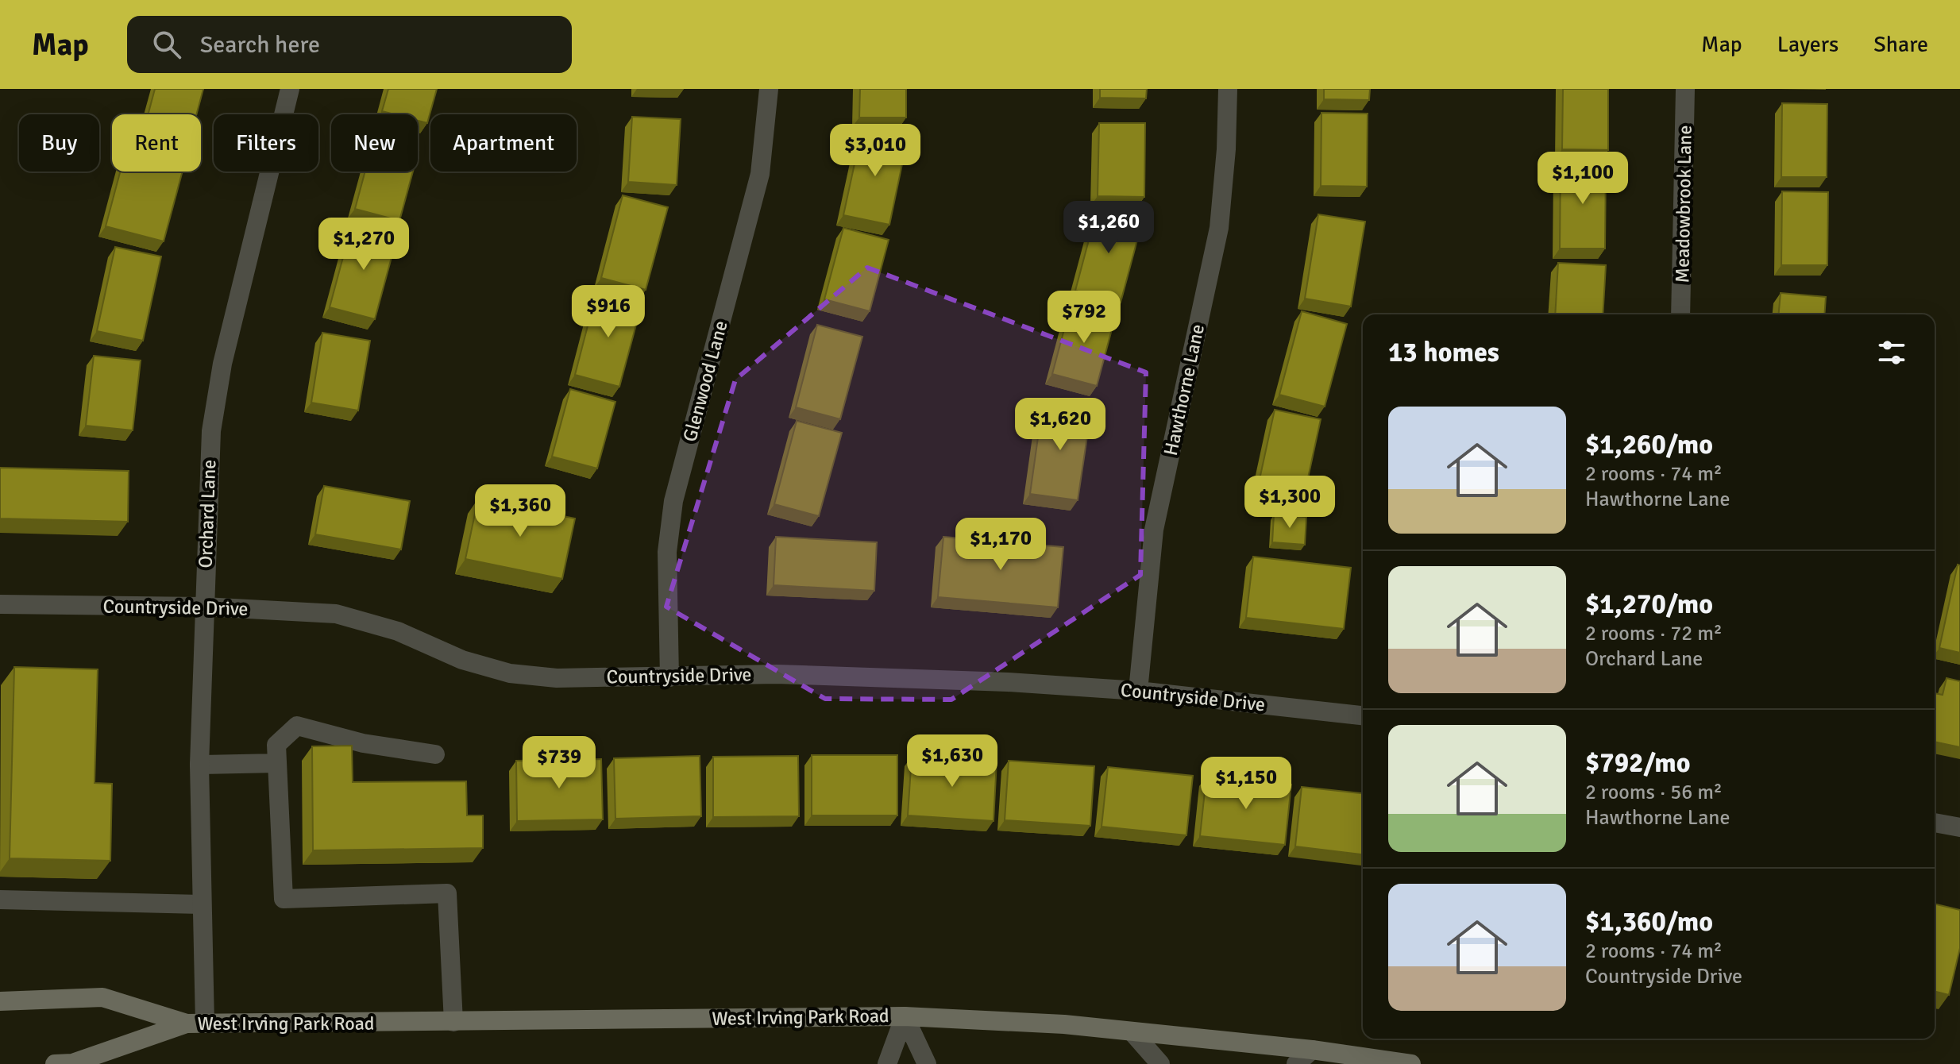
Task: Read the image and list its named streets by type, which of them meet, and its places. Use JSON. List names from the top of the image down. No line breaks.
{"streets":{"main road":["West Irving Park Road"],"street":["Meadowbrook Lane","Glenwood Lane","Hawthorne Lane","Orchard Lane","Countryside Drive"]},"crossings":[["Glenwood Lane","Countryside Drive"],["Hawthorne Lane","Countryside Drive"],["Orchard Lane","Countryside Drive"],["Orchard Lane","West Irving Park Road"]],"page":{"header":"Map","search":"Search here","nav":["Map","Layers","Share"],"chip":["Buy","Rent","Filters","New","Apartment"],"price":["$3,010","$1,100","$1,260","$1,270","$916","$792","$1,620","$1,300","$1,360","$1,170","$1,630","$739","$1,150"],"heading":"13 homes","list":[{"name":"$1,260/mo","note":"2 rooms · 74 m² · Hawthorne Lane"},{"name":"$1,270/mo","note":"2 rooms · 72 m² · Orchard Lane"},{"name":"$792/mo","note":"2 rooms · 56 m² · Hawthorne Lane"},{"name":"$1,360/mo","note":"2 rooms · 74 m² · Countryside Drive"}]}}
